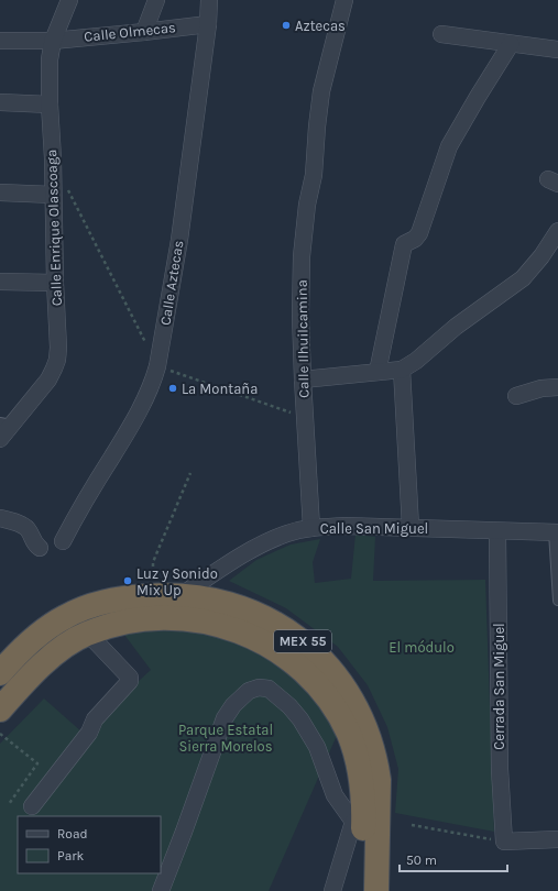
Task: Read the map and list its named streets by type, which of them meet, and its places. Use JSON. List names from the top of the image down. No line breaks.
{"streets":{"highway":["MEX 55"],"street":["Calle Olmecas","Calle Enrique Olascoaga","Calle Aztecas","Calle Ilhuilcamina","Calle San Miguel","Cerrada San Miguel"]},"crossings":[["Calle Olmecas","Calle Enrique Olascoaga"],["Calle Olmecas","Calle Aztecas"],["Calle Ilhuilcamina","Calle San Miguel"],["Calle San Miguel","MEX 55"],["Calle San Miguel","Cerrada San Miguel"]],"parks":["El módulo","Parque Estatal Sierra Morelos"],"places":["Aztecas","La Montaña","Luz y Sonido Mix Up"],"legend":["Road","Park"],"scale_bar":"50 m"}
